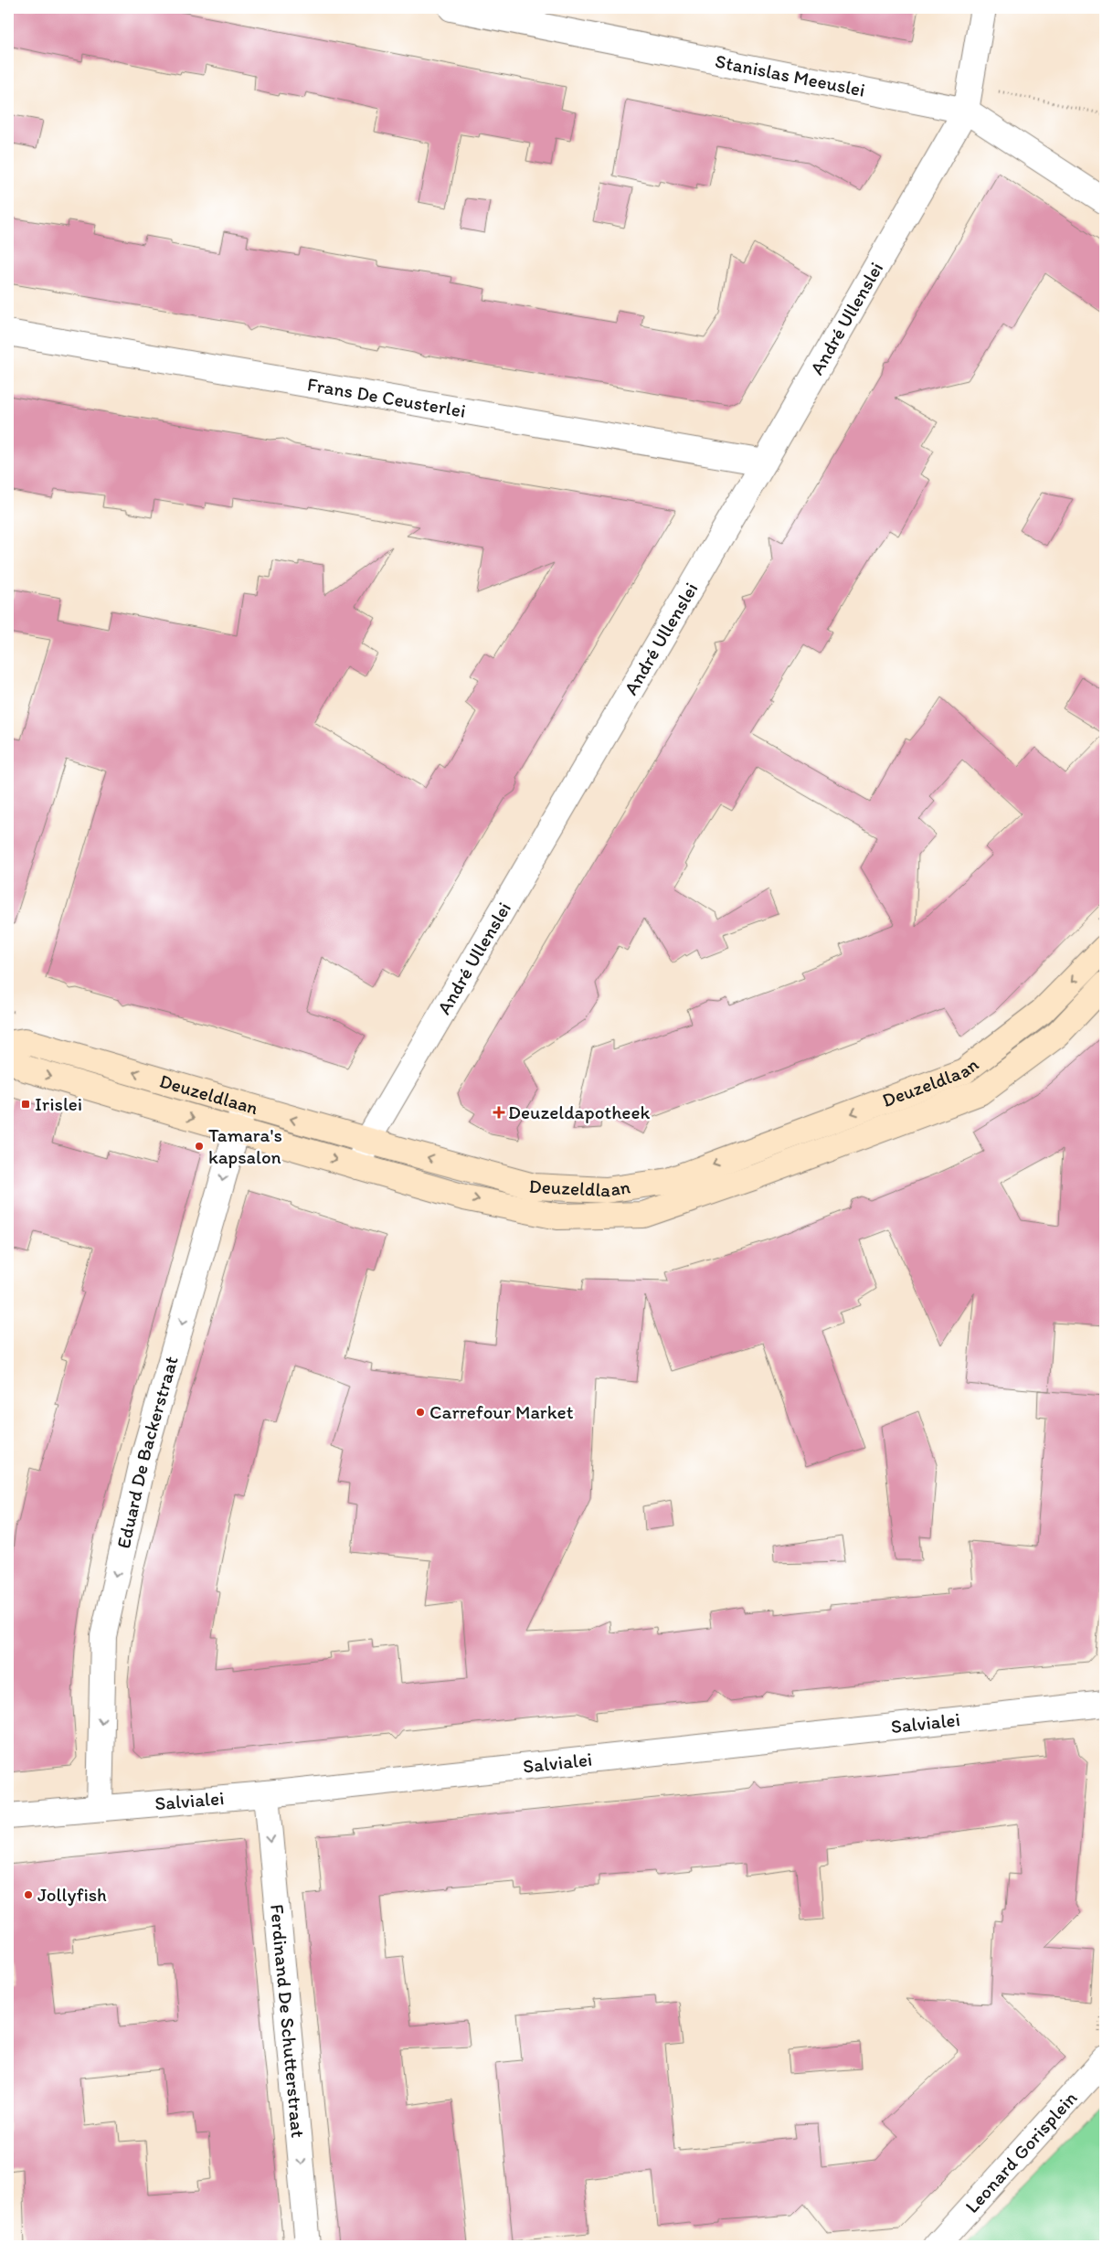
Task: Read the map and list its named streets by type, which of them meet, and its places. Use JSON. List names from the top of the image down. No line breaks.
{"streets":{"street":["Stanislas Meeuslei","André Ullenslei","Frans De Ceusterlei","Deuzeldlaan","Eduard De Backerstraat","Salvialei","Ferdinand De Schutterstraat","Leonard Gorisplein"]},"crossings":[["Stanislas Meeuslei","André Ullenslei"],["André Ullenslei","Frans De Ceusterlei"],["André Ullenslei","Deuzeldlaan"],["Deuzeldlaan","Eduard De Backerstraat"],["Eduard De Backerstraat","Salvialei"],["Salvialei","Ferdinand De Schutterstraat"]],"one_way":["Eduard De Backerstraat","Ferdinand De Schutterstraat"],"places":{"transit":["Irislei"],"health":["Deuzeldapotheek"],"other":["Tamara's kapsalon","Carrefour Market","Jollyfish"]}}
